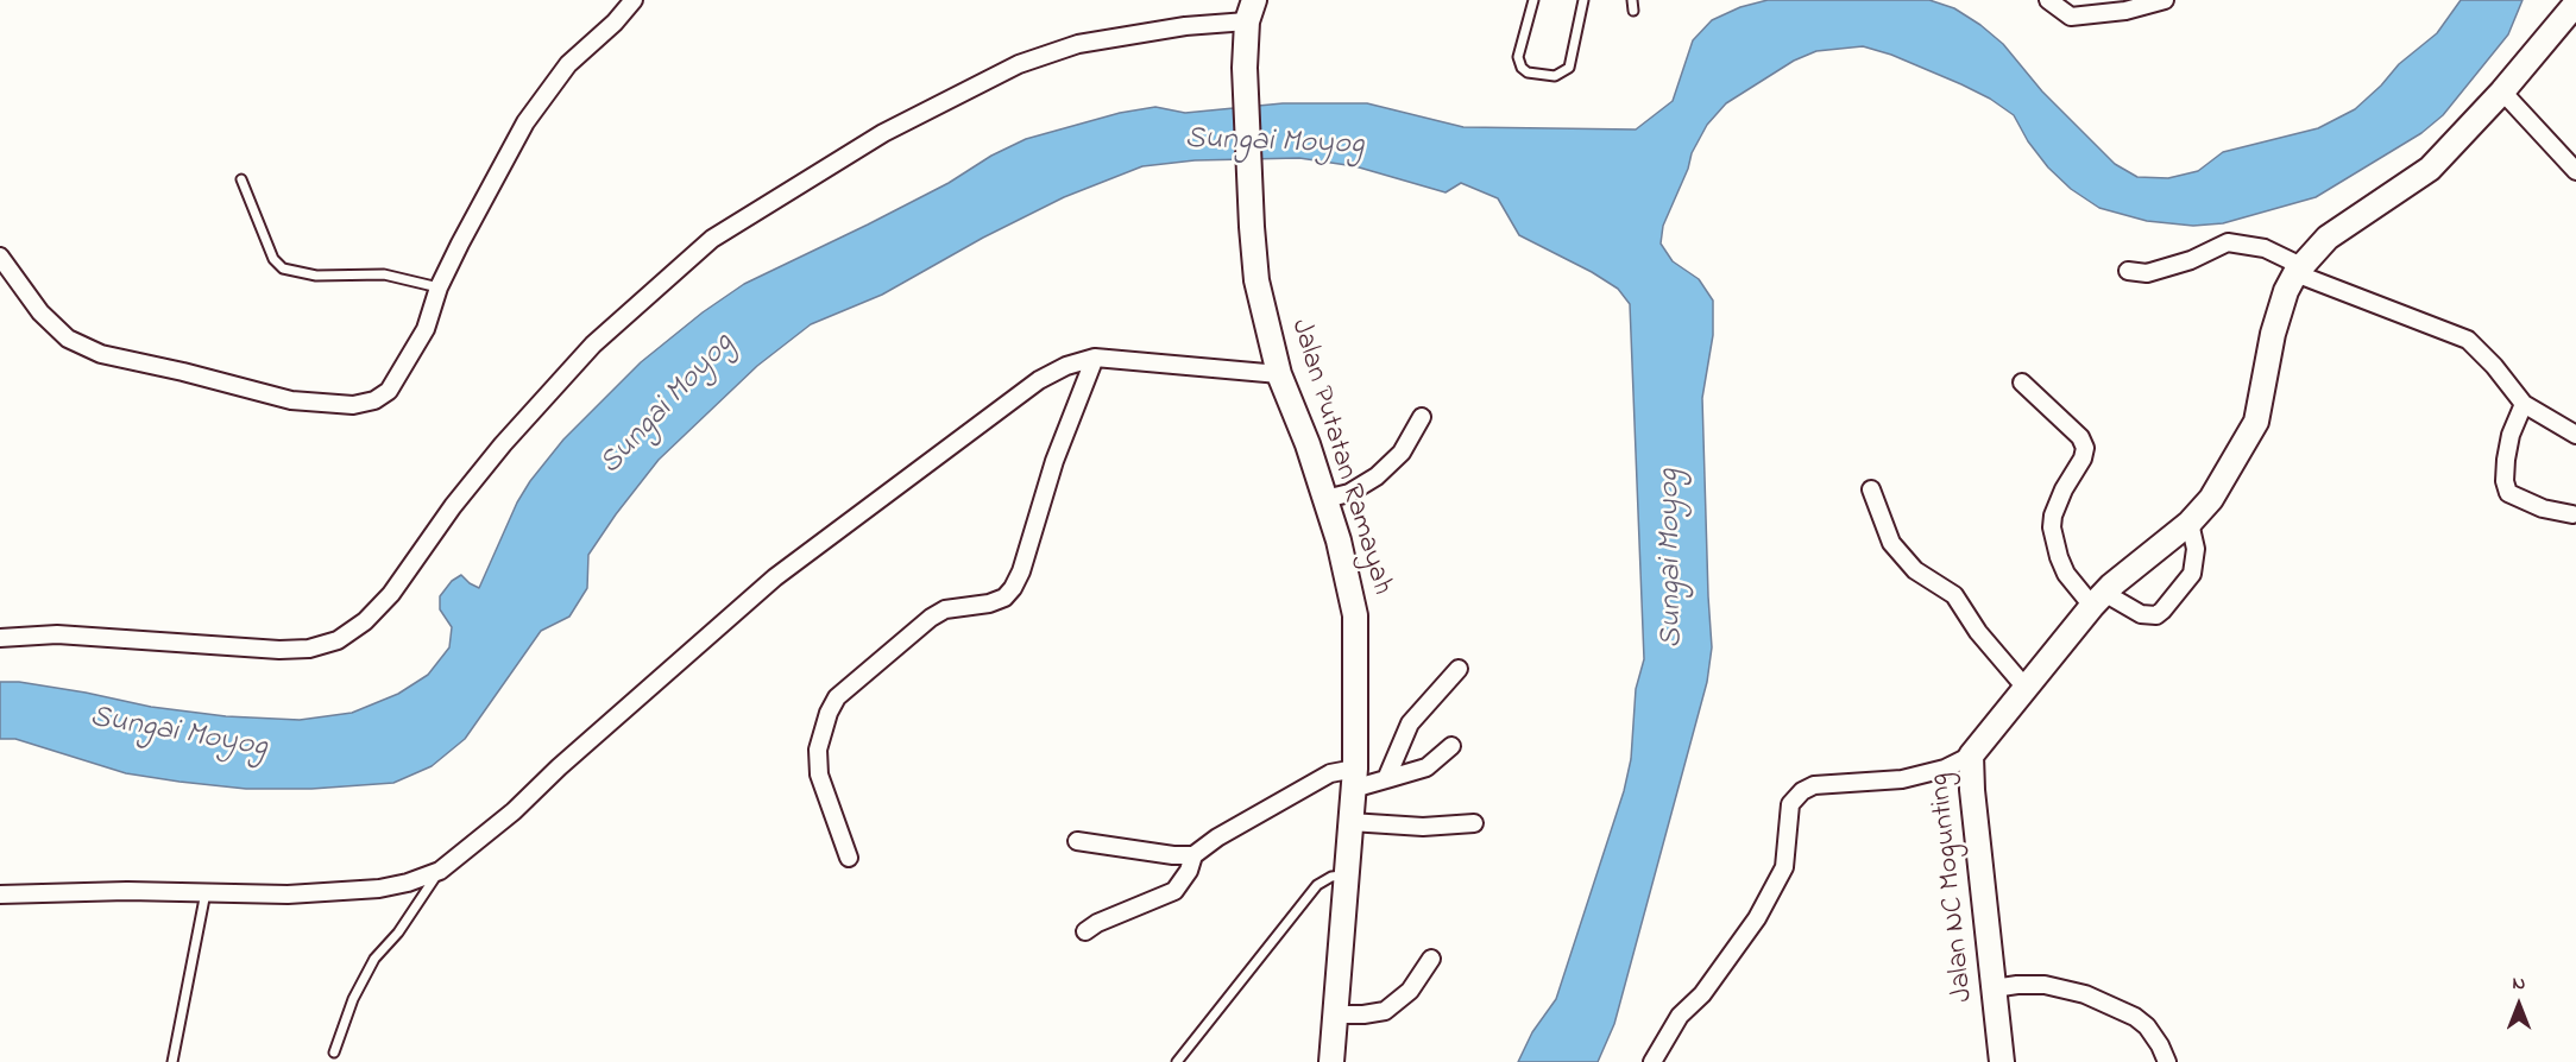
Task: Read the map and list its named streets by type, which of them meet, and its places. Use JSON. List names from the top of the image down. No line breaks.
{"streets":{"street":["Jalan Putatan Ramayah","Jalan NC Mogunting"]},"water":["Sungai Moyog"],"north":"top"}
